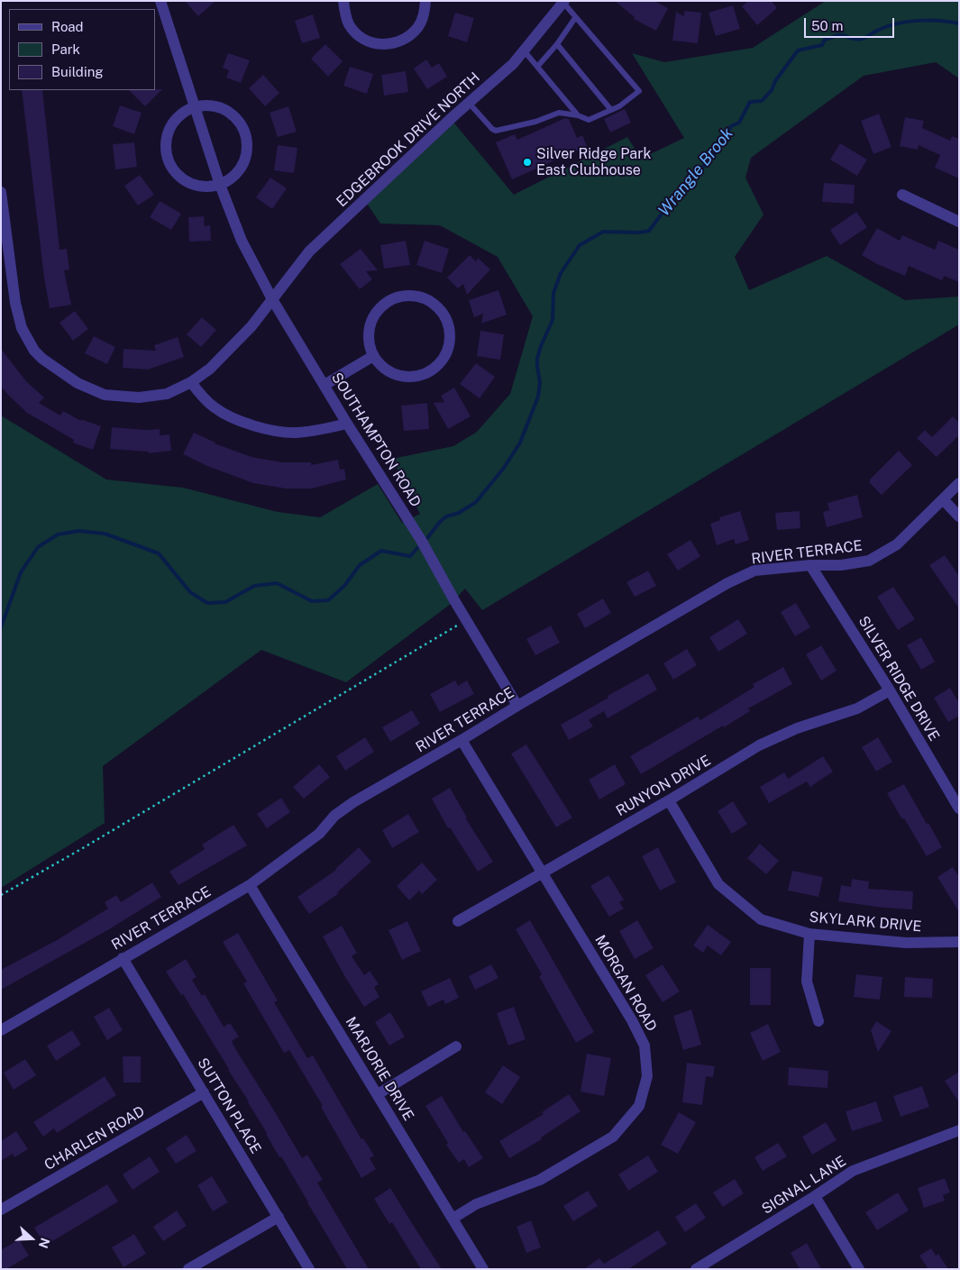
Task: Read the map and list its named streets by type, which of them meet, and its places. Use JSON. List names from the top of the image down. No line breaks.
{"streets":{"street":["EDGEBROOK DRIVE NORTH","SOUTHAMPTON ROAD","RIVER TERRACE","SILVER RIDGE DRIVE","RUNYON DRIVE","SKYLARK DRIVE","MORGAN ROAD","MARJORIE DRIVE","SUTTON PLACE","CHARLEN ROAD","SIGNAL LANE"]},"crossings":[["EDGEBROOK DRIVE NORTH","SOUTHAMPTON ROAD"],["SOUTHAMPTON ROAD","RIVER TERRACE"],["RIVER TERRACE","SILVER RIDGE DRIVE"],["RIVER TERRACE","MORGAN ROAD"],["RIVER TERRACE","MARJORIE DRIVE"],["RIVER TERRACE","SUTTON PLACE"],["SILVER RIDGE DRIVE","RUNYON DRIVE"],["RUNYON DRIVE","SKYLARK DRIVE"],["RUNYON DRIVE","MORGAN ROAD"],["MORGAN ROAD","MARJORIE DRIVE"],["SUTTON PLACE","CHARLEN ROAD"]],"water":["Wrangle Brook"],"places":["Silver Ridge Park East Clubhouse"],"legend":["Road","Park","Building"],"scale_bar":"50 m","north":"right"}
